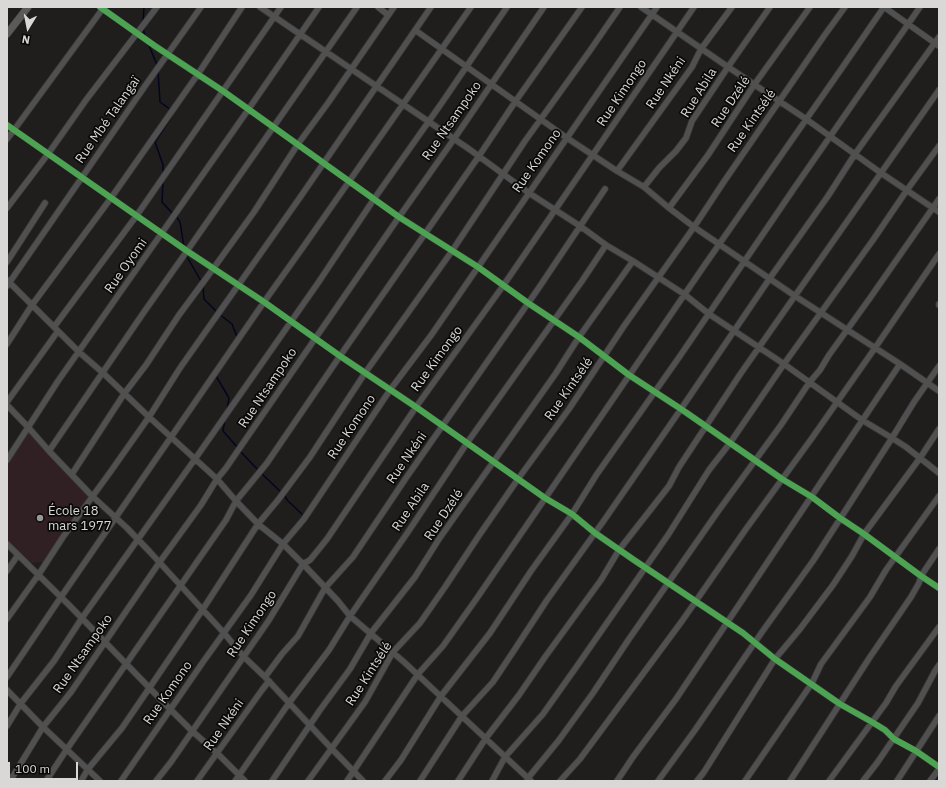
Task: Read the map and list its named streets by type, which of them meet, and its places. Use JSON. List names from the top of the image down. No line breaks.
{"streets":{"street":["Rue Nkéni","Rue Kimongo","Rue Abila","Rue Dzélé","Rue Mbé Talangaï","Rue Ntsampoko","Rue Kintsélé","Rue Komono","Rue Oyomi"]},"places":["École 18 mars 1977"],"scale_bar":"100 m","north":"bottom"}
